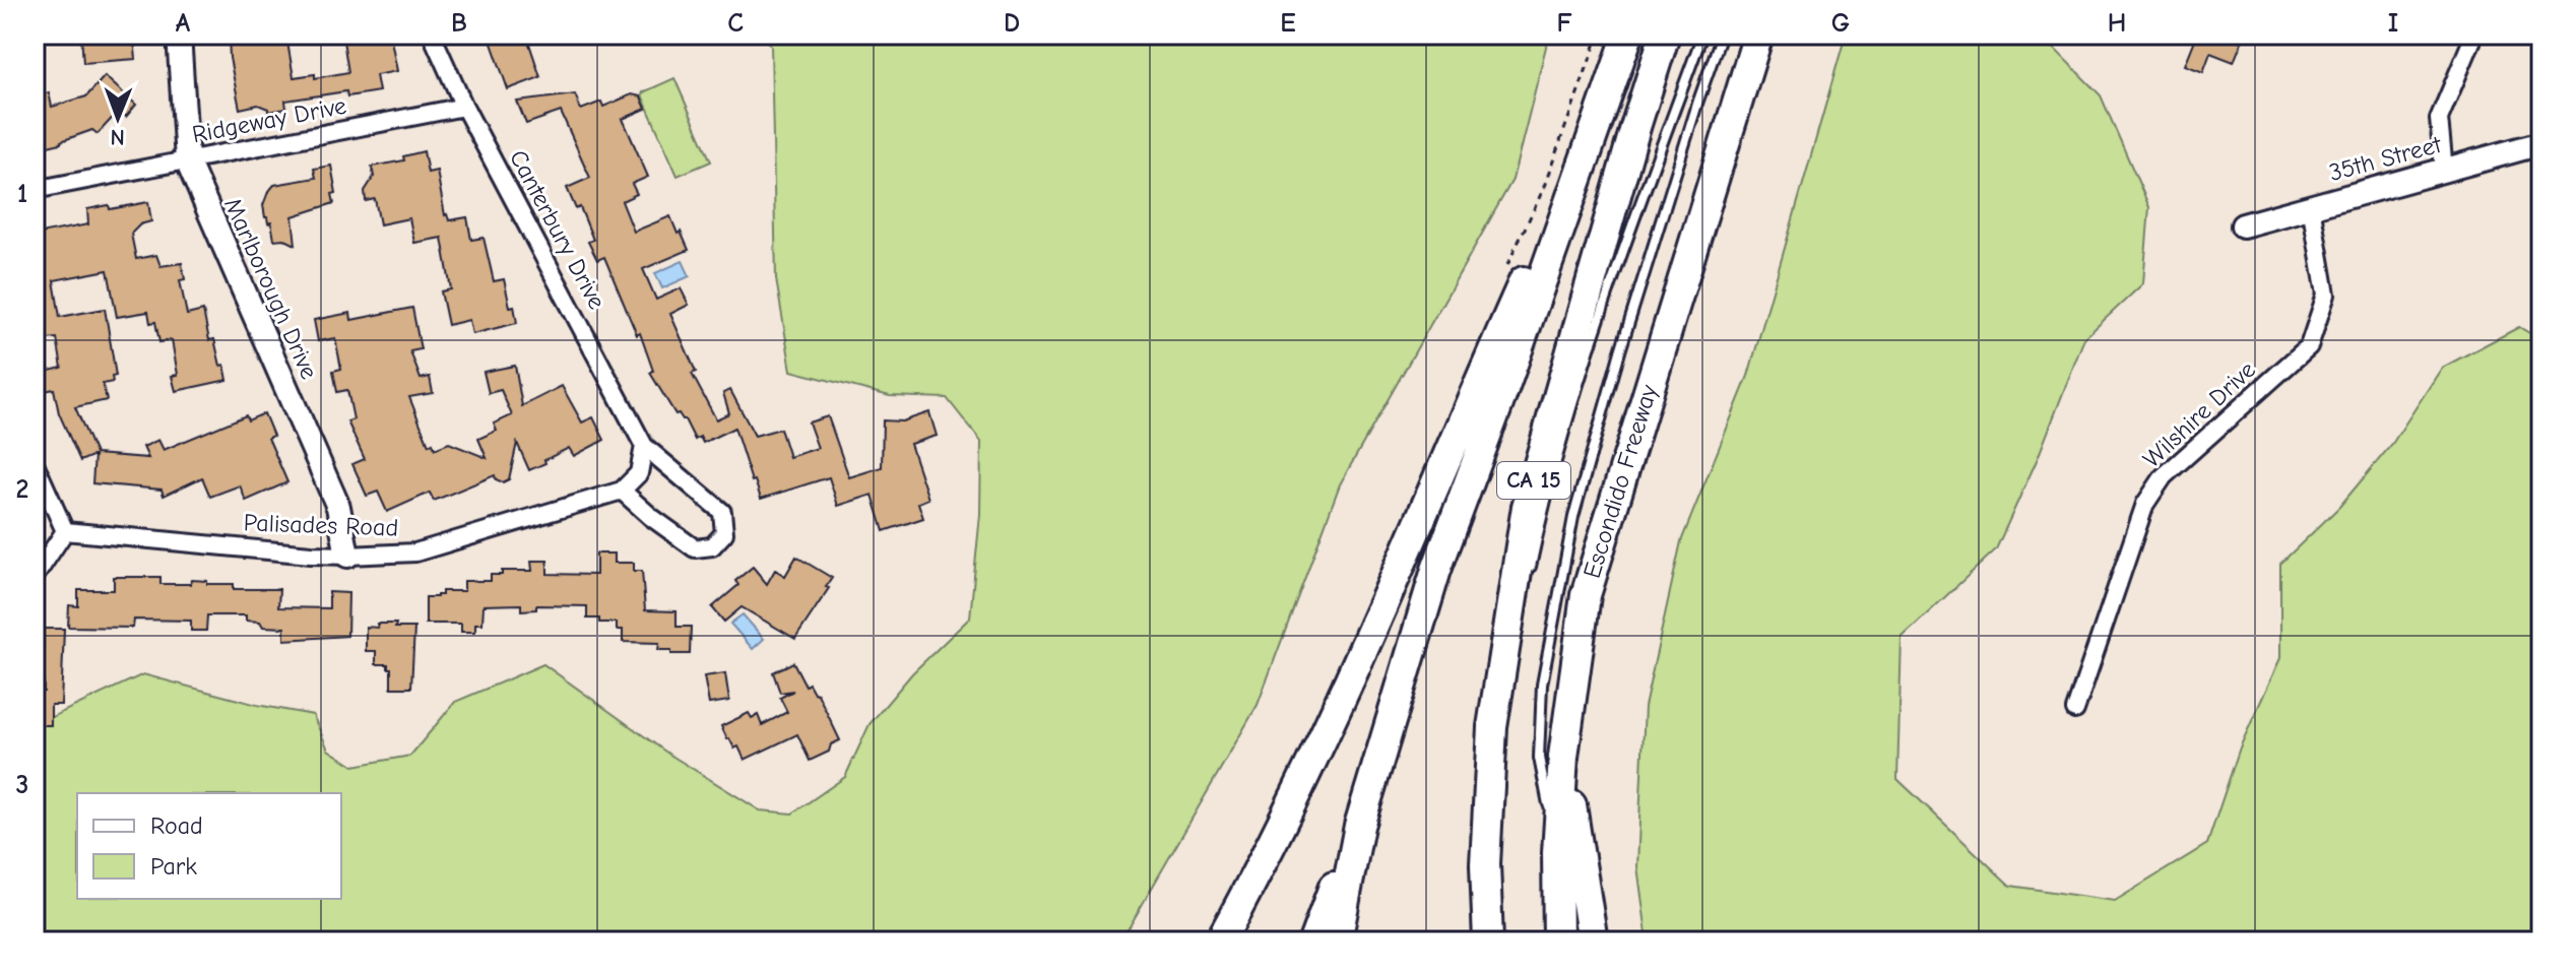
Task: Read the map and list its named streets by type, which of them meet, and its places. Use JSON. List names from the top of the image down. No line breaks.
{"streets":{"highway":["CA 15","Escondido Freeway"],"street":["Ridgeway Drive","35th Street","Canterbury Drive","Marlborough Drive","Wilshire Drive","Palisades Road"]},"crossings":[["Ridgeway Drive","Canterbury Drive"],["Ridgeway Drive","Marlborough Drive"],["35th Street","Wilshire Drive"],["Marlborough Drive","Palisades Road"]],"legend":["Road","Park"],"north":"bottom","grid":{"columns":["A","B","C","D","E","F","G","H","I"],"rows":["1","2","3"]}}
